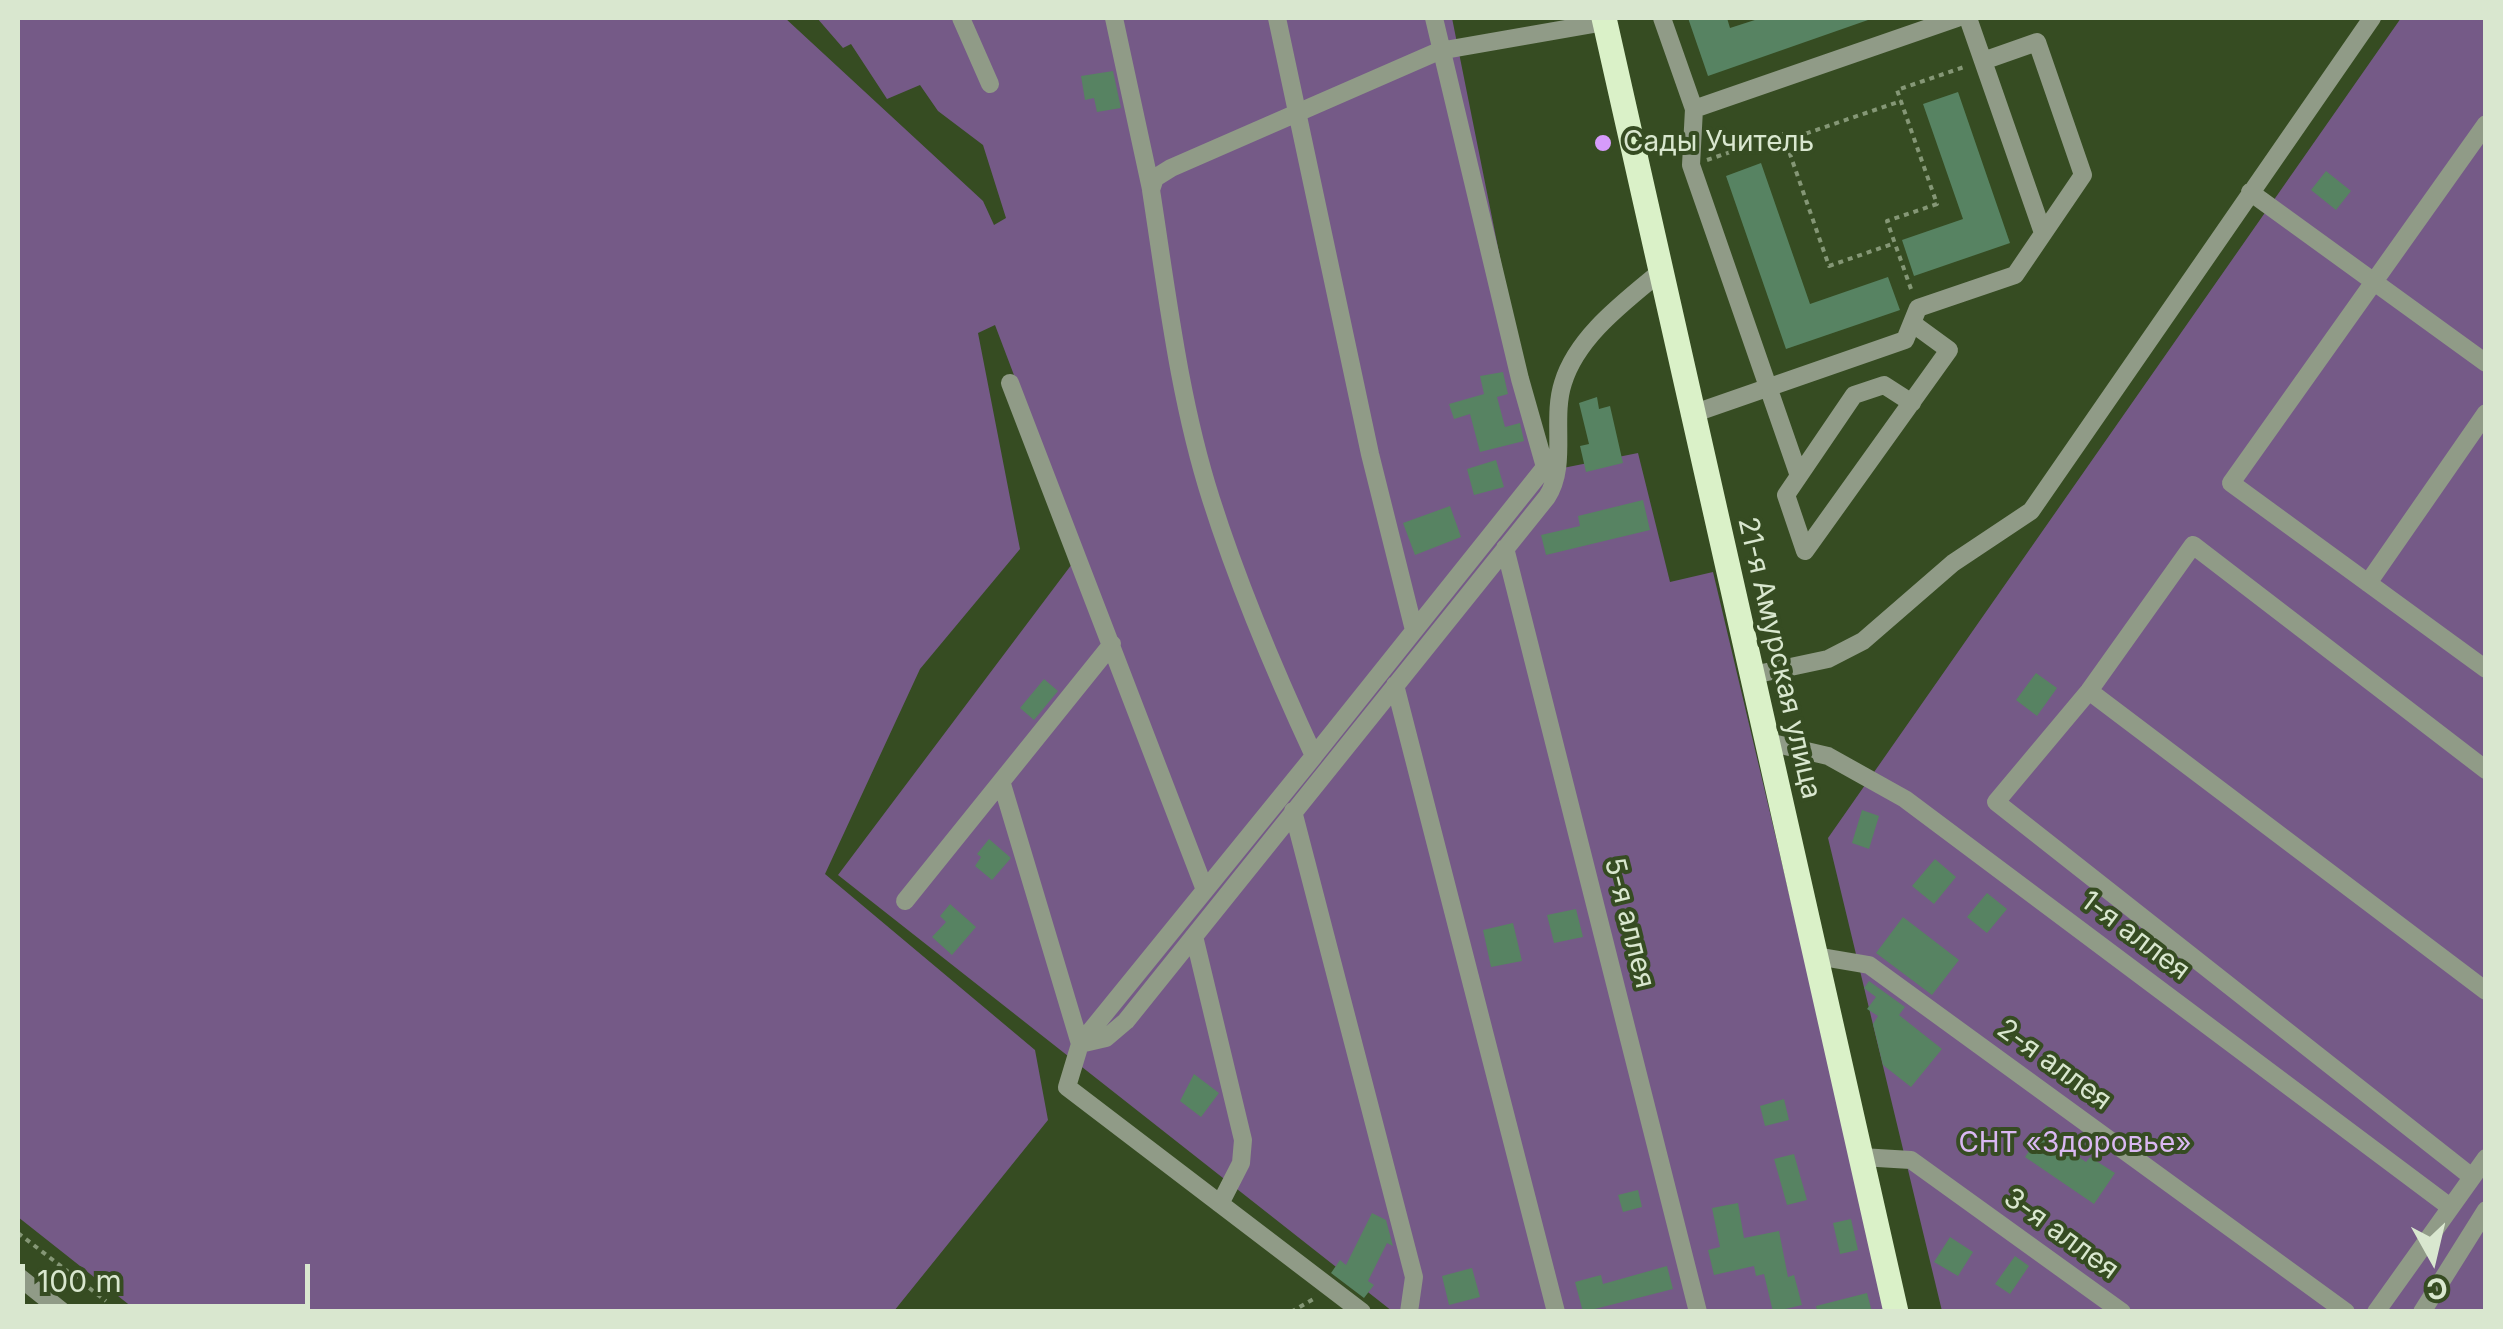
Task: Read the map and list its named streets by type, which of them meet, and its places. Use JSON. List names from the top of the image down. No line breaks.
{"streets":{"main road":["21-я Амурская улица"],"street":["5-я аллея","1-я аллея","2-я аллея","3-я аллея"]},"crossings":[["21-я Амурская улица","1-я аллея"],["21-я Амурская улица","2-я аллея"],["21-я Амурская улица","3-я аллея"]],"parks":["СНТ «Здоровье»"],"places":["Сады Учитель"],"scale_bar":"100 m","north":"bottom"}
